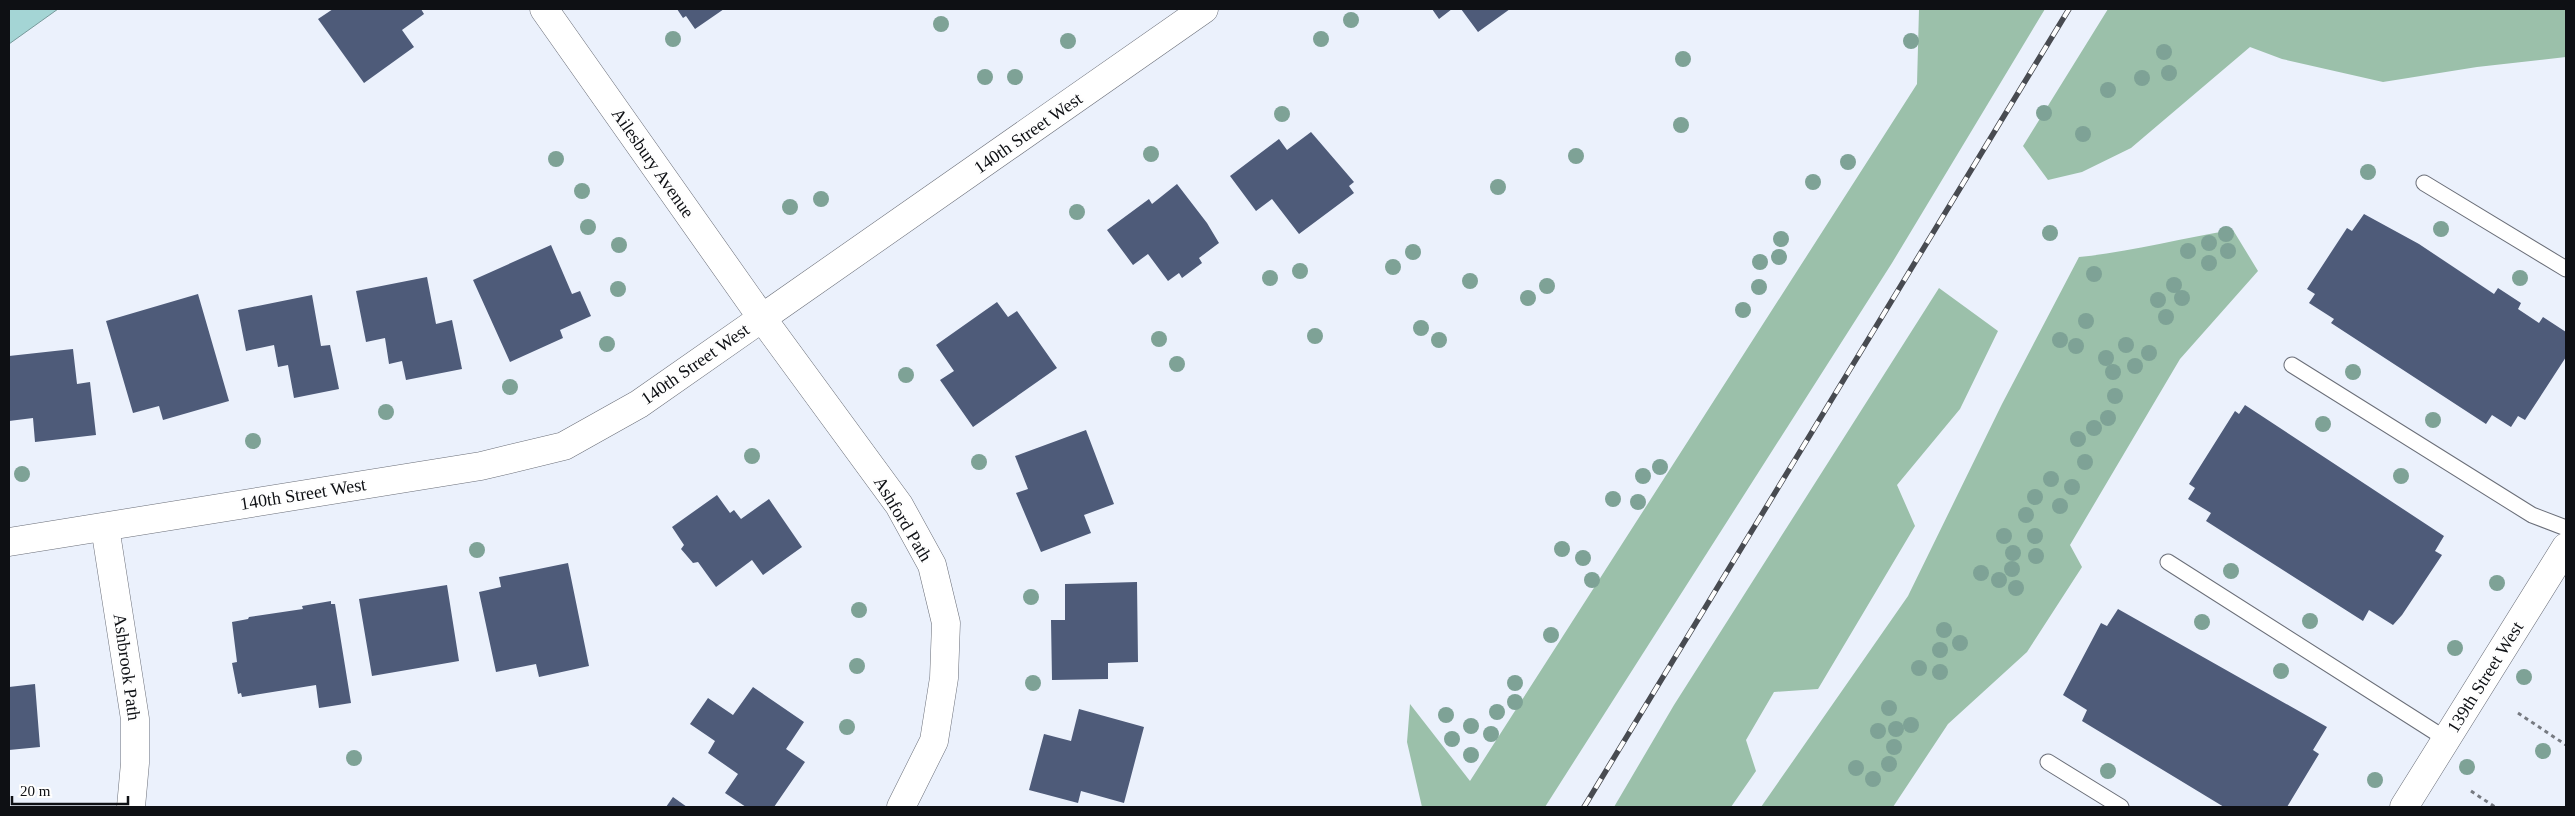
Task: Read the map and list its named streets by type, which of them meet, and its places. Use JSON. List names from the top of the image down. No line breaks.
{"streets":{"street":["140th Street West","Ailesbury Avenue","Ashford Path","Ashbrook Path","139th Street West"]},"crossings":[["140th Street West","Ailesbury Avenue"],["140th Street West","Ashford Path"],["140th Street West","Ashbrook Path"],["Ailesbury Avenue","Ashford Path"]],"scale_bar":"20 m"}
